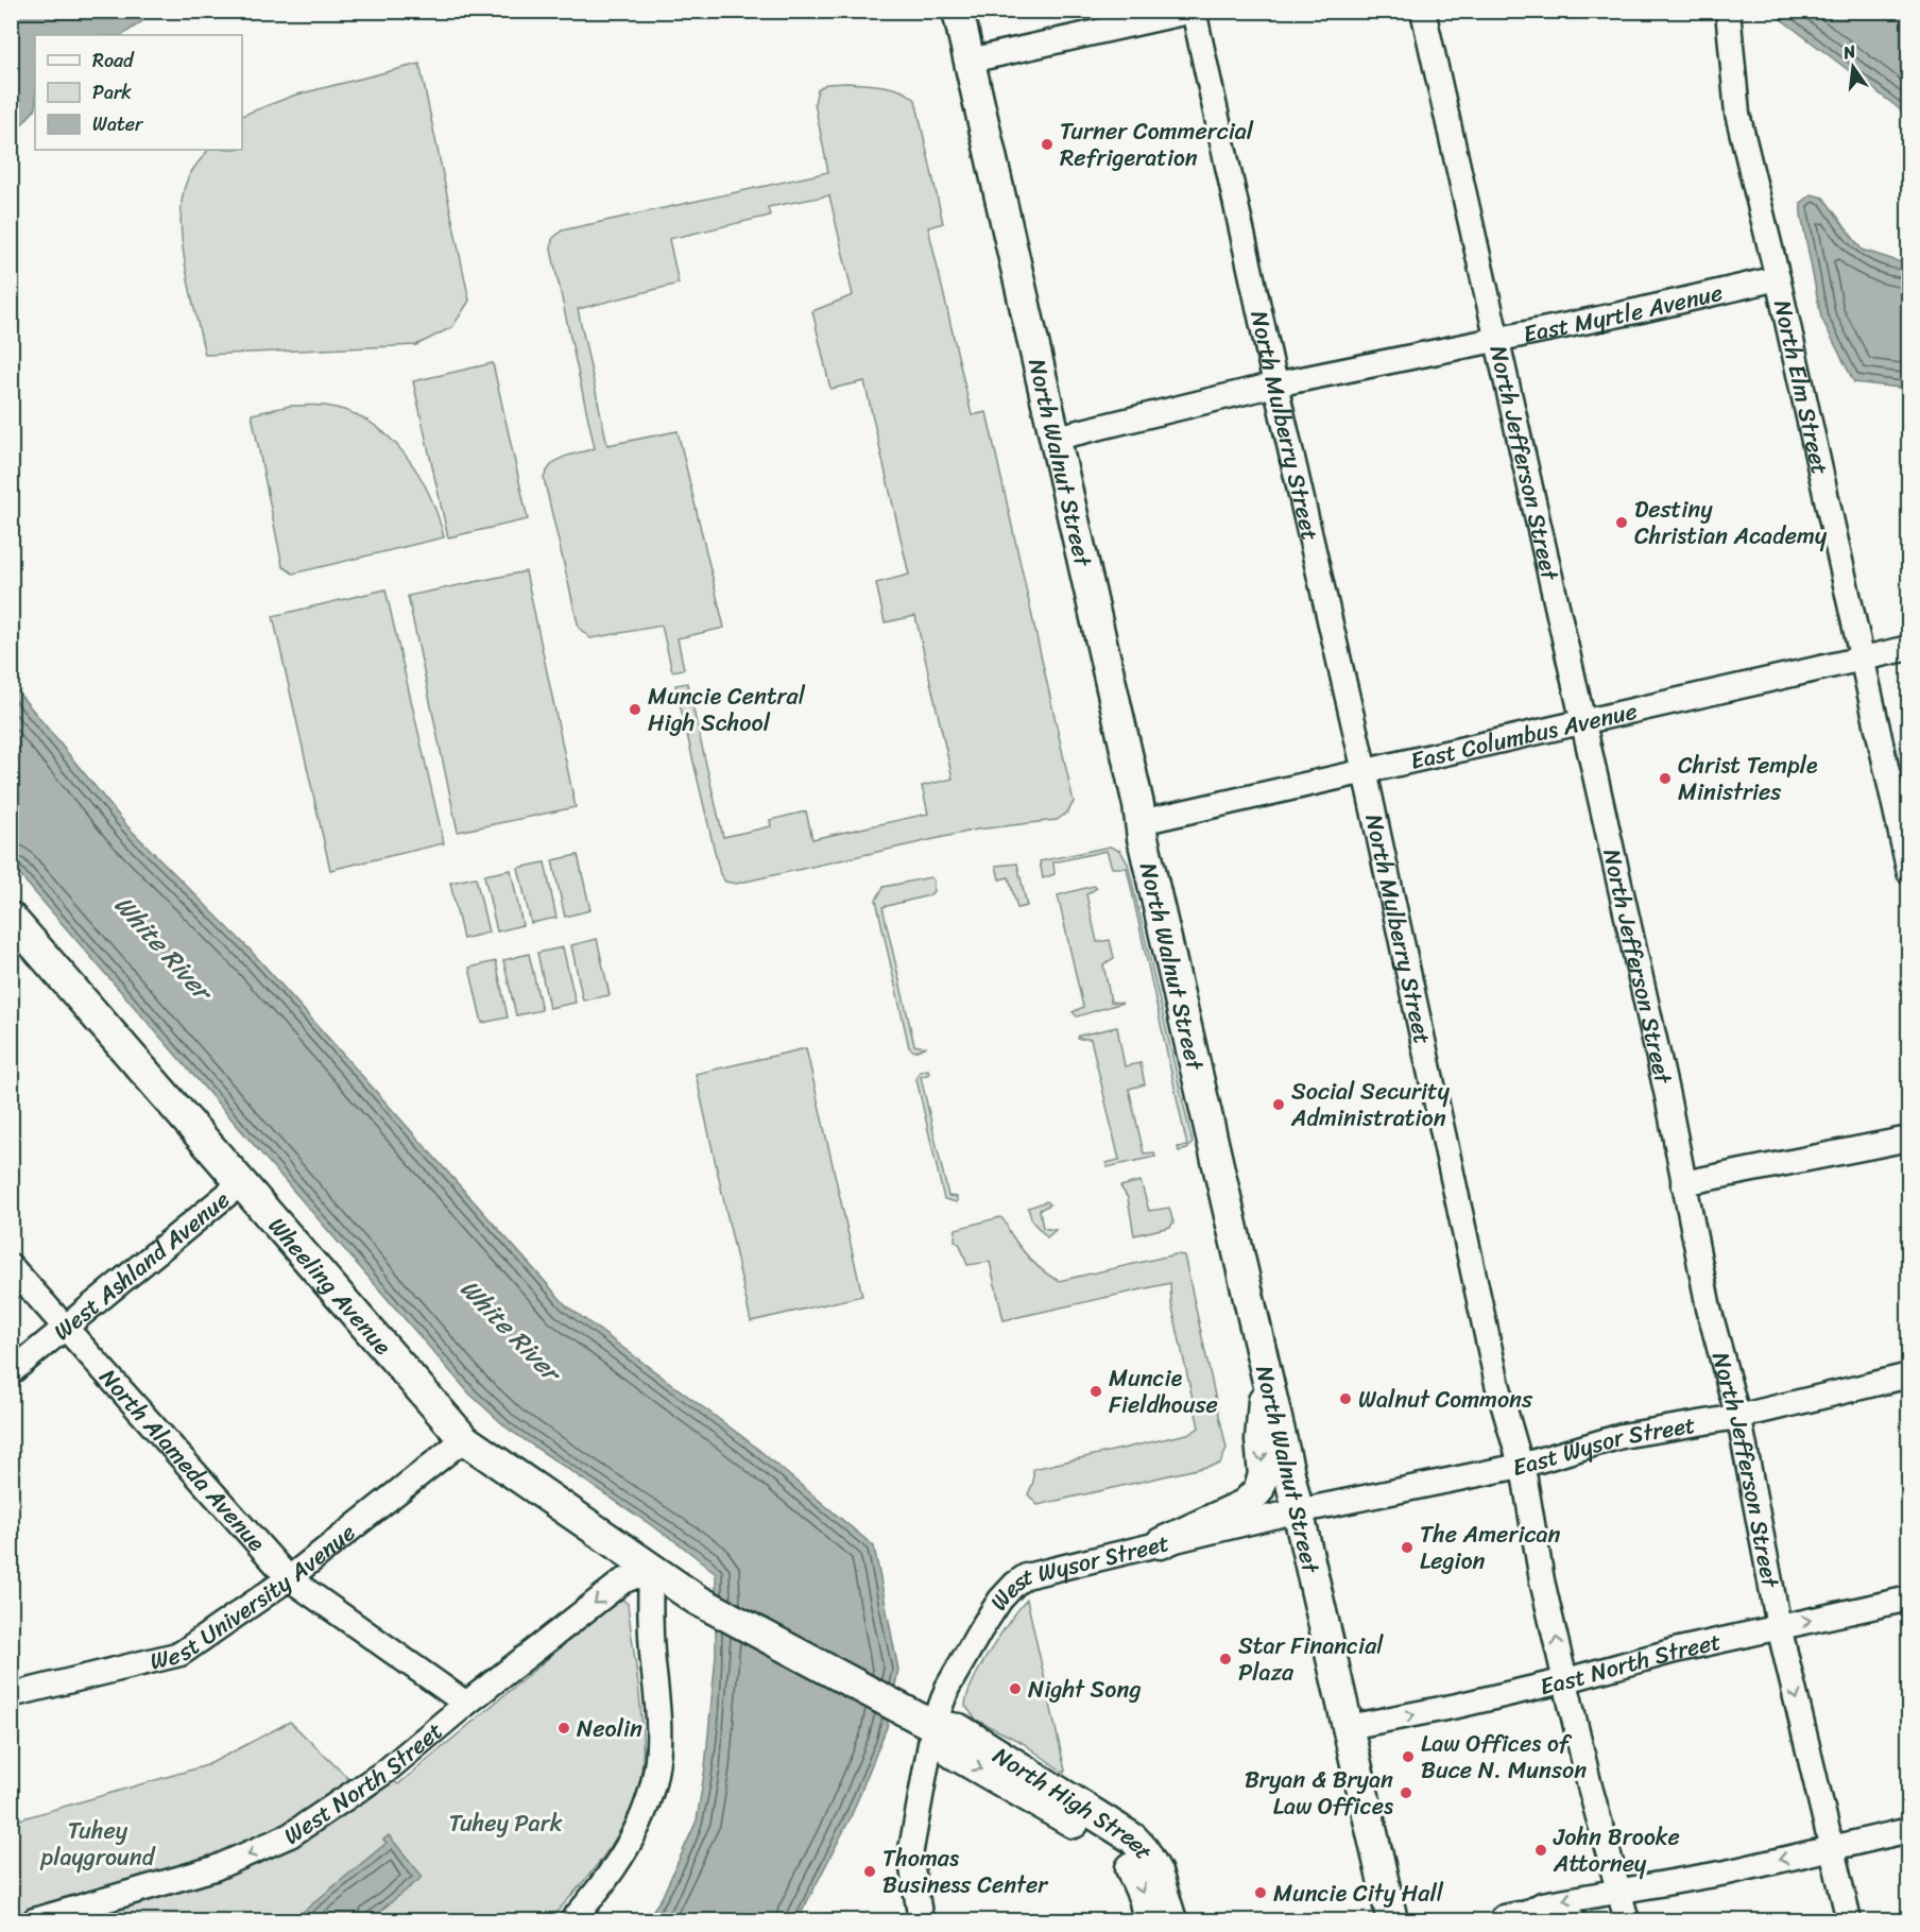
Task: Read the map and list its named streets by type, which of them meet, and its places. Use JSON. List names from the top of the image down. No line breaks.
{"streets":{"main road":["North Walnut Street","Wheeling Avenue","North High Street"],"street":["East Myrtle Avenue","North Elm Street","North Mulberry Street","North Jefferson Street","East Columbus Avenue","West Ashland Avenue","East Wysor Street","North Alameda Avenue","West Wysor Street","West University Avenue","East North Street","West North Street"]},"crossings":[["East Myrtle Avenue","North Elm Street"],["East Myrtle Avenue","North Mulberry Street"],["East Myrtle Avenue","North Walnut Street"],["East Myrtle Avenue","North Jefferson Street"],["North Elm Street","East Columbus Avenue"],["North Mulberry Street","East Columbus Avenue"],["North Mulberry Street","East Wysor Street"],["North Mulberry Street","East North Street"],["North Walnut Street","East Columbus Avenue"],["North Walnut Street","East Wysor Street"],["North Walnut Street","West Wysor Street"],["North Walnut Street","East North Street"],["North Jefferson Street","East Columbus Avenue"],["North Jefferson Street","East Wysor Street"],["North Jefferson Street","East North Street"],["West Ashland Avenue","Wheeling Avenue"],["West Ashland Avenue","North Alameda Avenue"],["Wheeling Avenue","West University Avenue"],["Wheeling Avenue","West North Street"],["Wheeling Avenue","North High Street"],["East Wysor Street","West Wysor Street"],["North Alameda Avenue","West University Avenue"],["North Alameda Avenue","West North Street"],["West Wysor Street","North High Street"]],"one_way":["East North Street","West North Street"],"water":["White River"],"parks":["Tuhey Park","Tuhey playground"],"places":["Turner Commercial Refrigeration","Destiny Christian Academy","Muncie Central High School","Christ Temple Ministries","Social Security Administration","Muncie Fieldhouse","Walnut Commons","The American Legion","Star Financial Plaza","Night Song","Neolin","Law Offices of Buce N. Munson","Bryan & Bryan Law Offices","John Brooke Attorney","Thomas Business Center","Muncie City Hall"],"legend":["Road","Park","Water"],"north":"top"}
